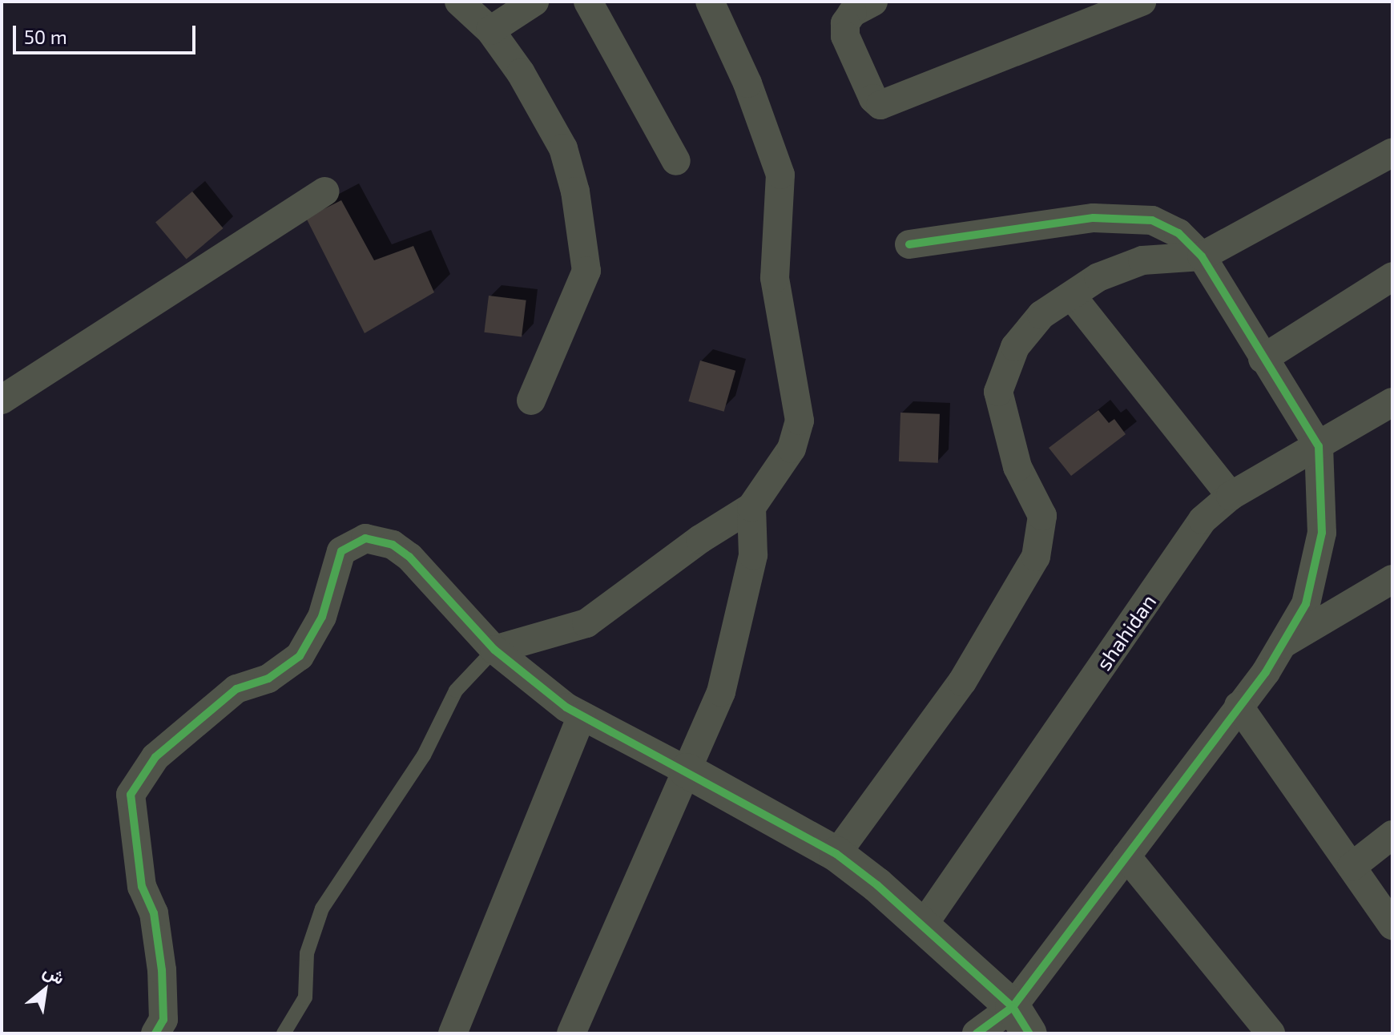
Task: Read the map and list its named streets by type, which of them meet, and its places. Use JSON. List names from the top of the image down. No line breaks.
{"streets":{"street":["shahidan"]},"scale_bar":"50 m","north":"top right"}
